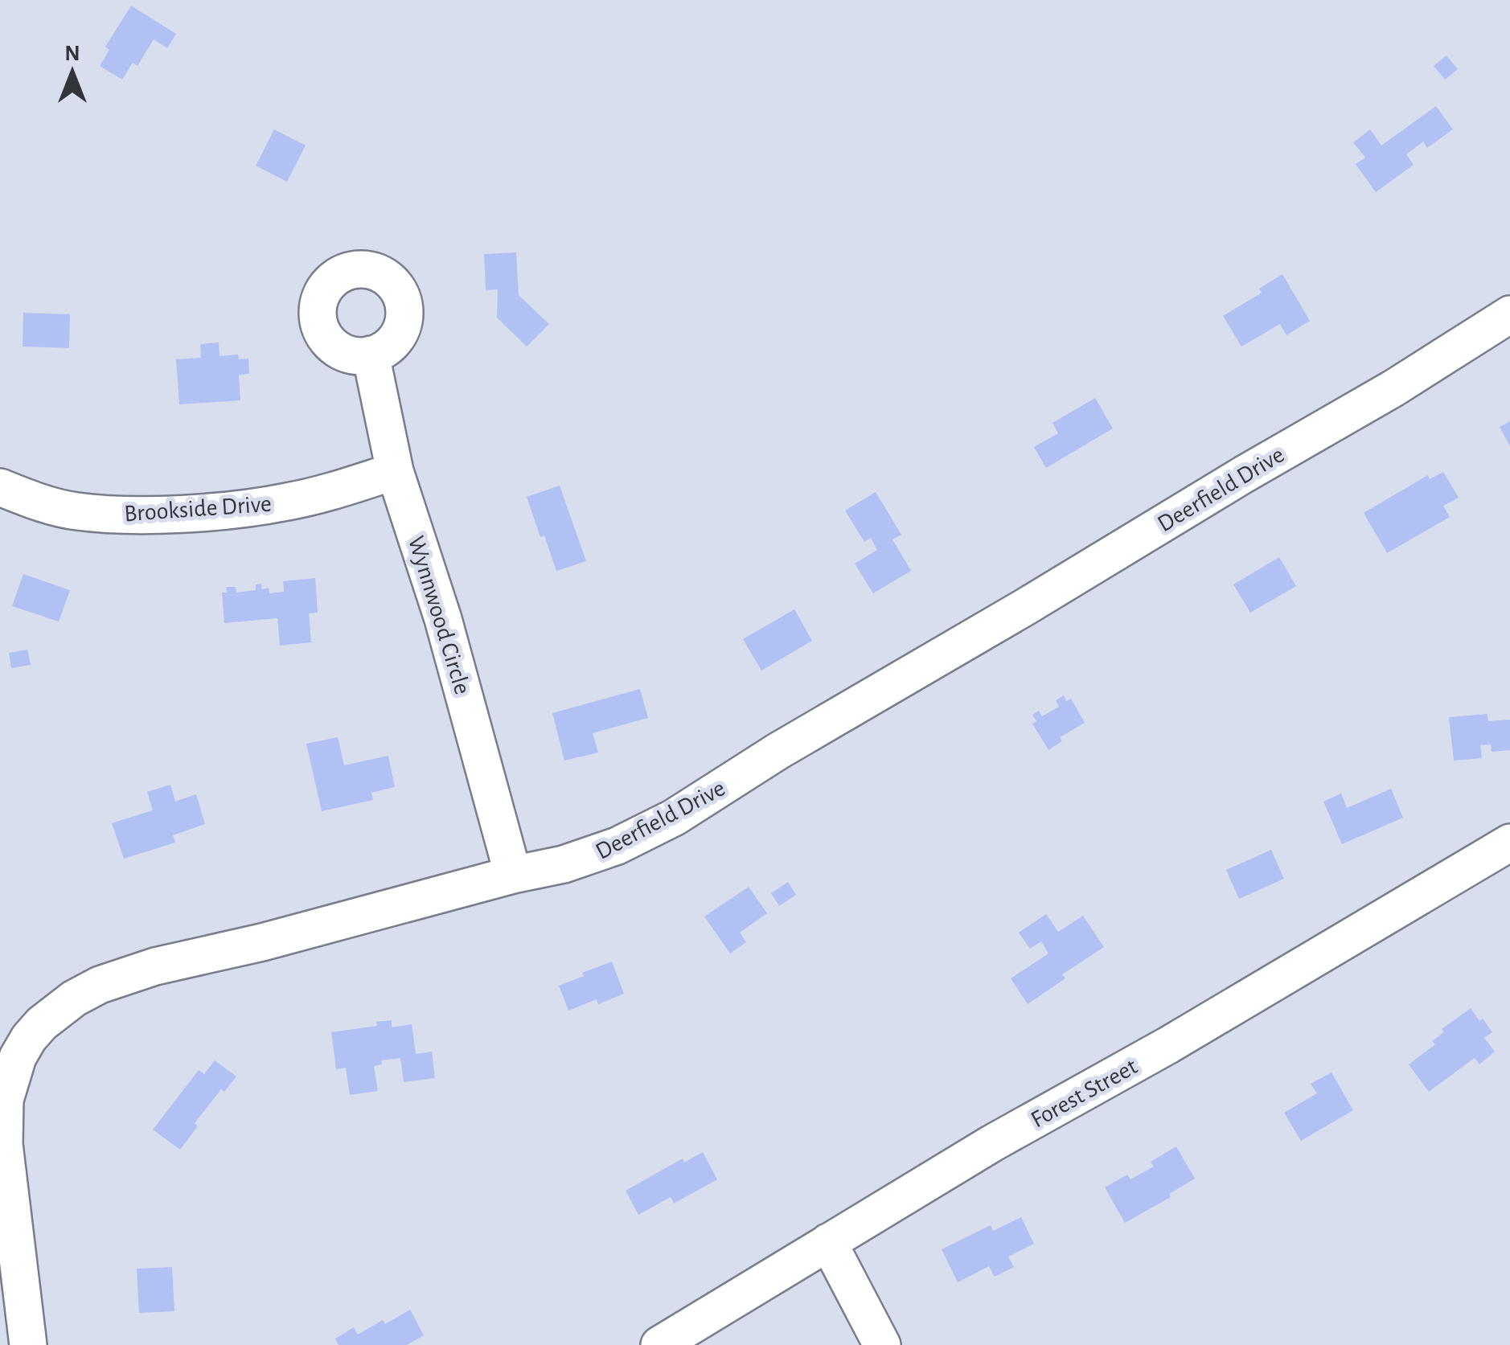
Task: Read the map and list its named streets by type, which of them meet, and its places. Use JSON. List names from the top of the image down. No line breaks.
{"streets":{"street":["Deerfield Drive","Brookside Drive","Wynnwood Circle","Forest Street"]},"crossings":[["Deerfield Drive","Wynnwood Circle"],["Brookside Drive","Wynnwood Circle"]],"north":"top"}
